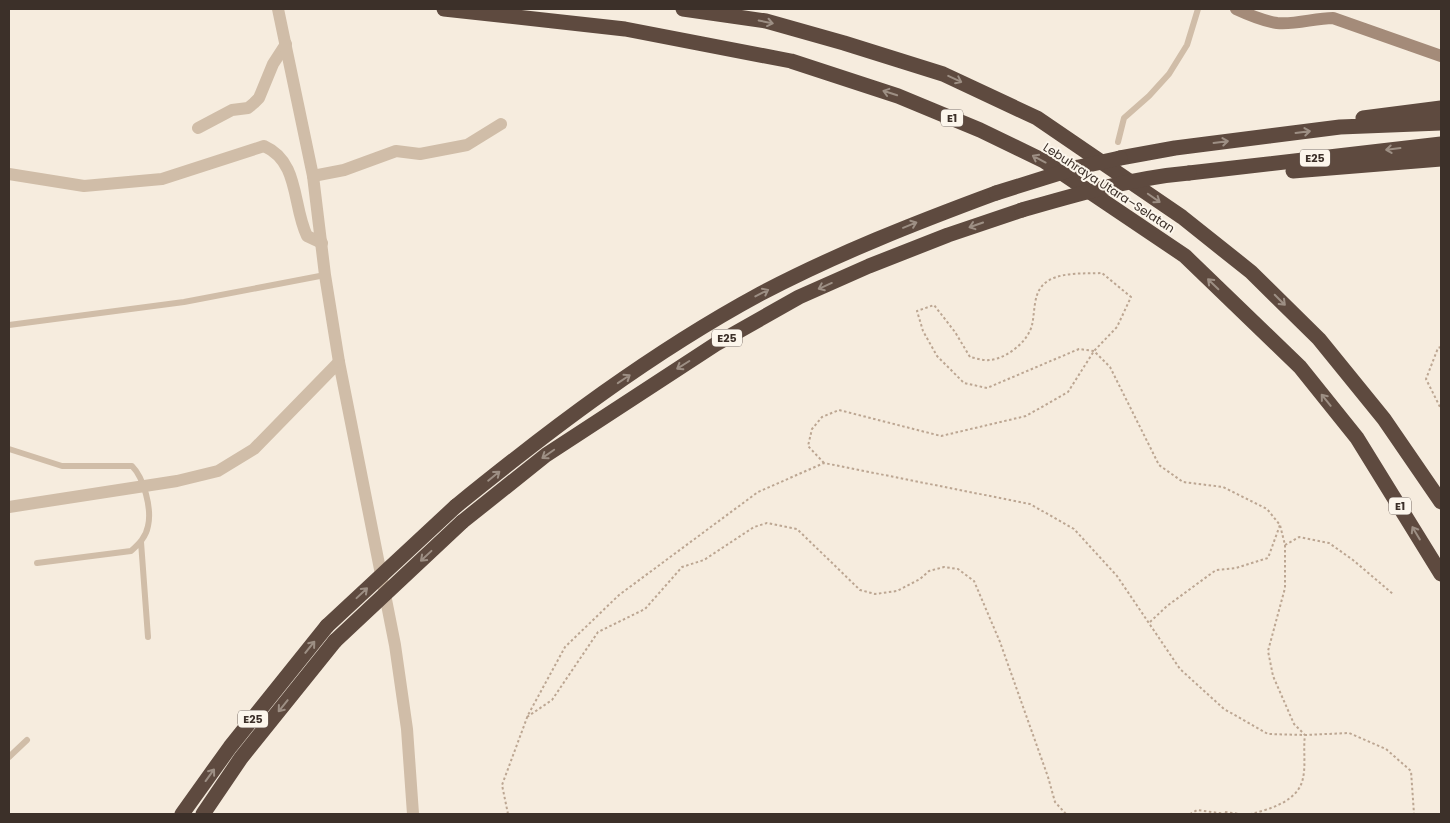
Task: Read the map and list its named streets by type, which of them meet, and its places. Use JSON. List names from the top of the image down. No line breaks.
{"streets":{"highway":["E1","E25","Lebuhraya Utara–Selatan"]}}
